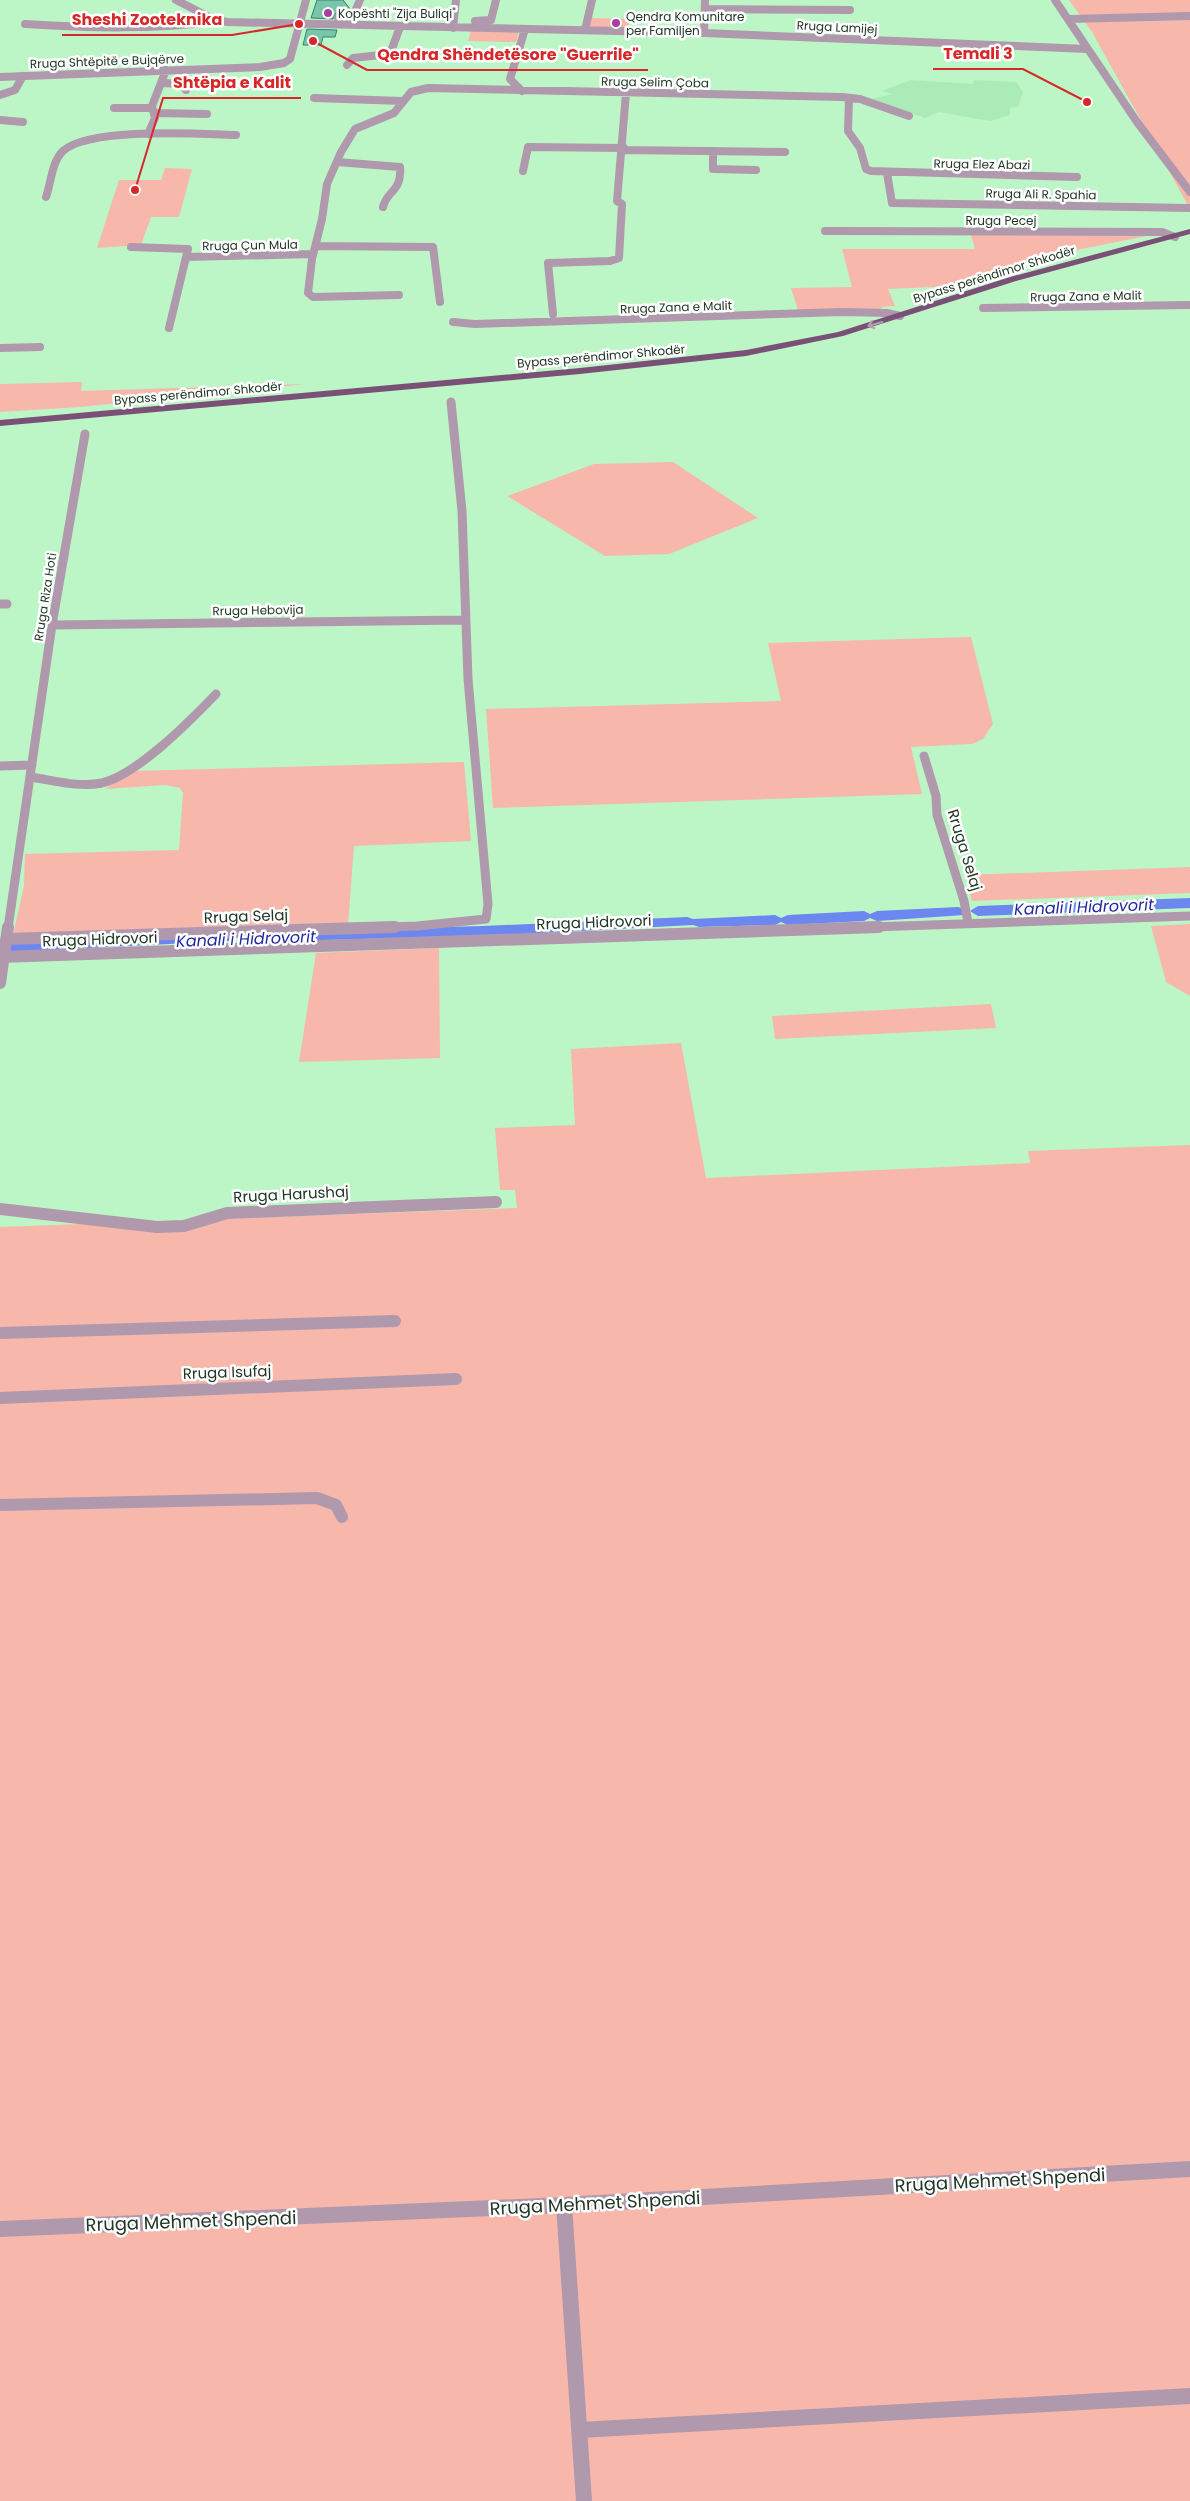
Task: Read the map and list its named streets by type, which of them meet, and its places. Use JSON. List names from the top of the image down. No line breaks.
{"streets":{"highway":["Bypass perëndimor Shkodër"],"street":["Rruga Lamijej","Rruga Shtëpitë e Bujqërve","Rruga Selim Çoba","Rruga Elez Abazi","Rruga Ali R. Spahia","Rruga Pecej","Rruga Çun Mula","Rruga Zana e Malit","Rruga Riza Hoti","Rruga Hebovija","Rruga Selaj","Rruga Hidrovori","Rruga Harushaj","Rruga Isufaj","Rruga Mehmet Shpendi"]},"crossings":[["Rruga Lamijej","Rruga Shtëpitë e Bujqërve"],["Rruga Selim Çoba","Rruga Elez Abazi"],["Rruga Selim Çoba","Rruga Çun Mula"],["Rruga Elez Abazi","Rruga Ali R. Spahia"],["Rruga Pecej","Bypass perëndimor Shkodër"],["Bypass perëndimor Shkodër","Rruga Zana e Malit"],["Rruga Riza Hoti","Rruga Hebovija"],["Rruga Riza Hoti","Rruga Selaj"],["Rruga Riza Hoti","Rruga Hidrovori"],["Rruga Hebovija","Rruga Selaj"],["Rruga Selaj","Rruga Hidrovori"]],"water":["Kanali i Hidrovorit"],"places":["Kopështi \"Zija Buliqi\"","Qendra Komunitare per Familjen","Sheshi Zooteknika","Qendra Shëndetësore \"Guerrile\"","Temali 3","Shtëpia e Kalit"]}
